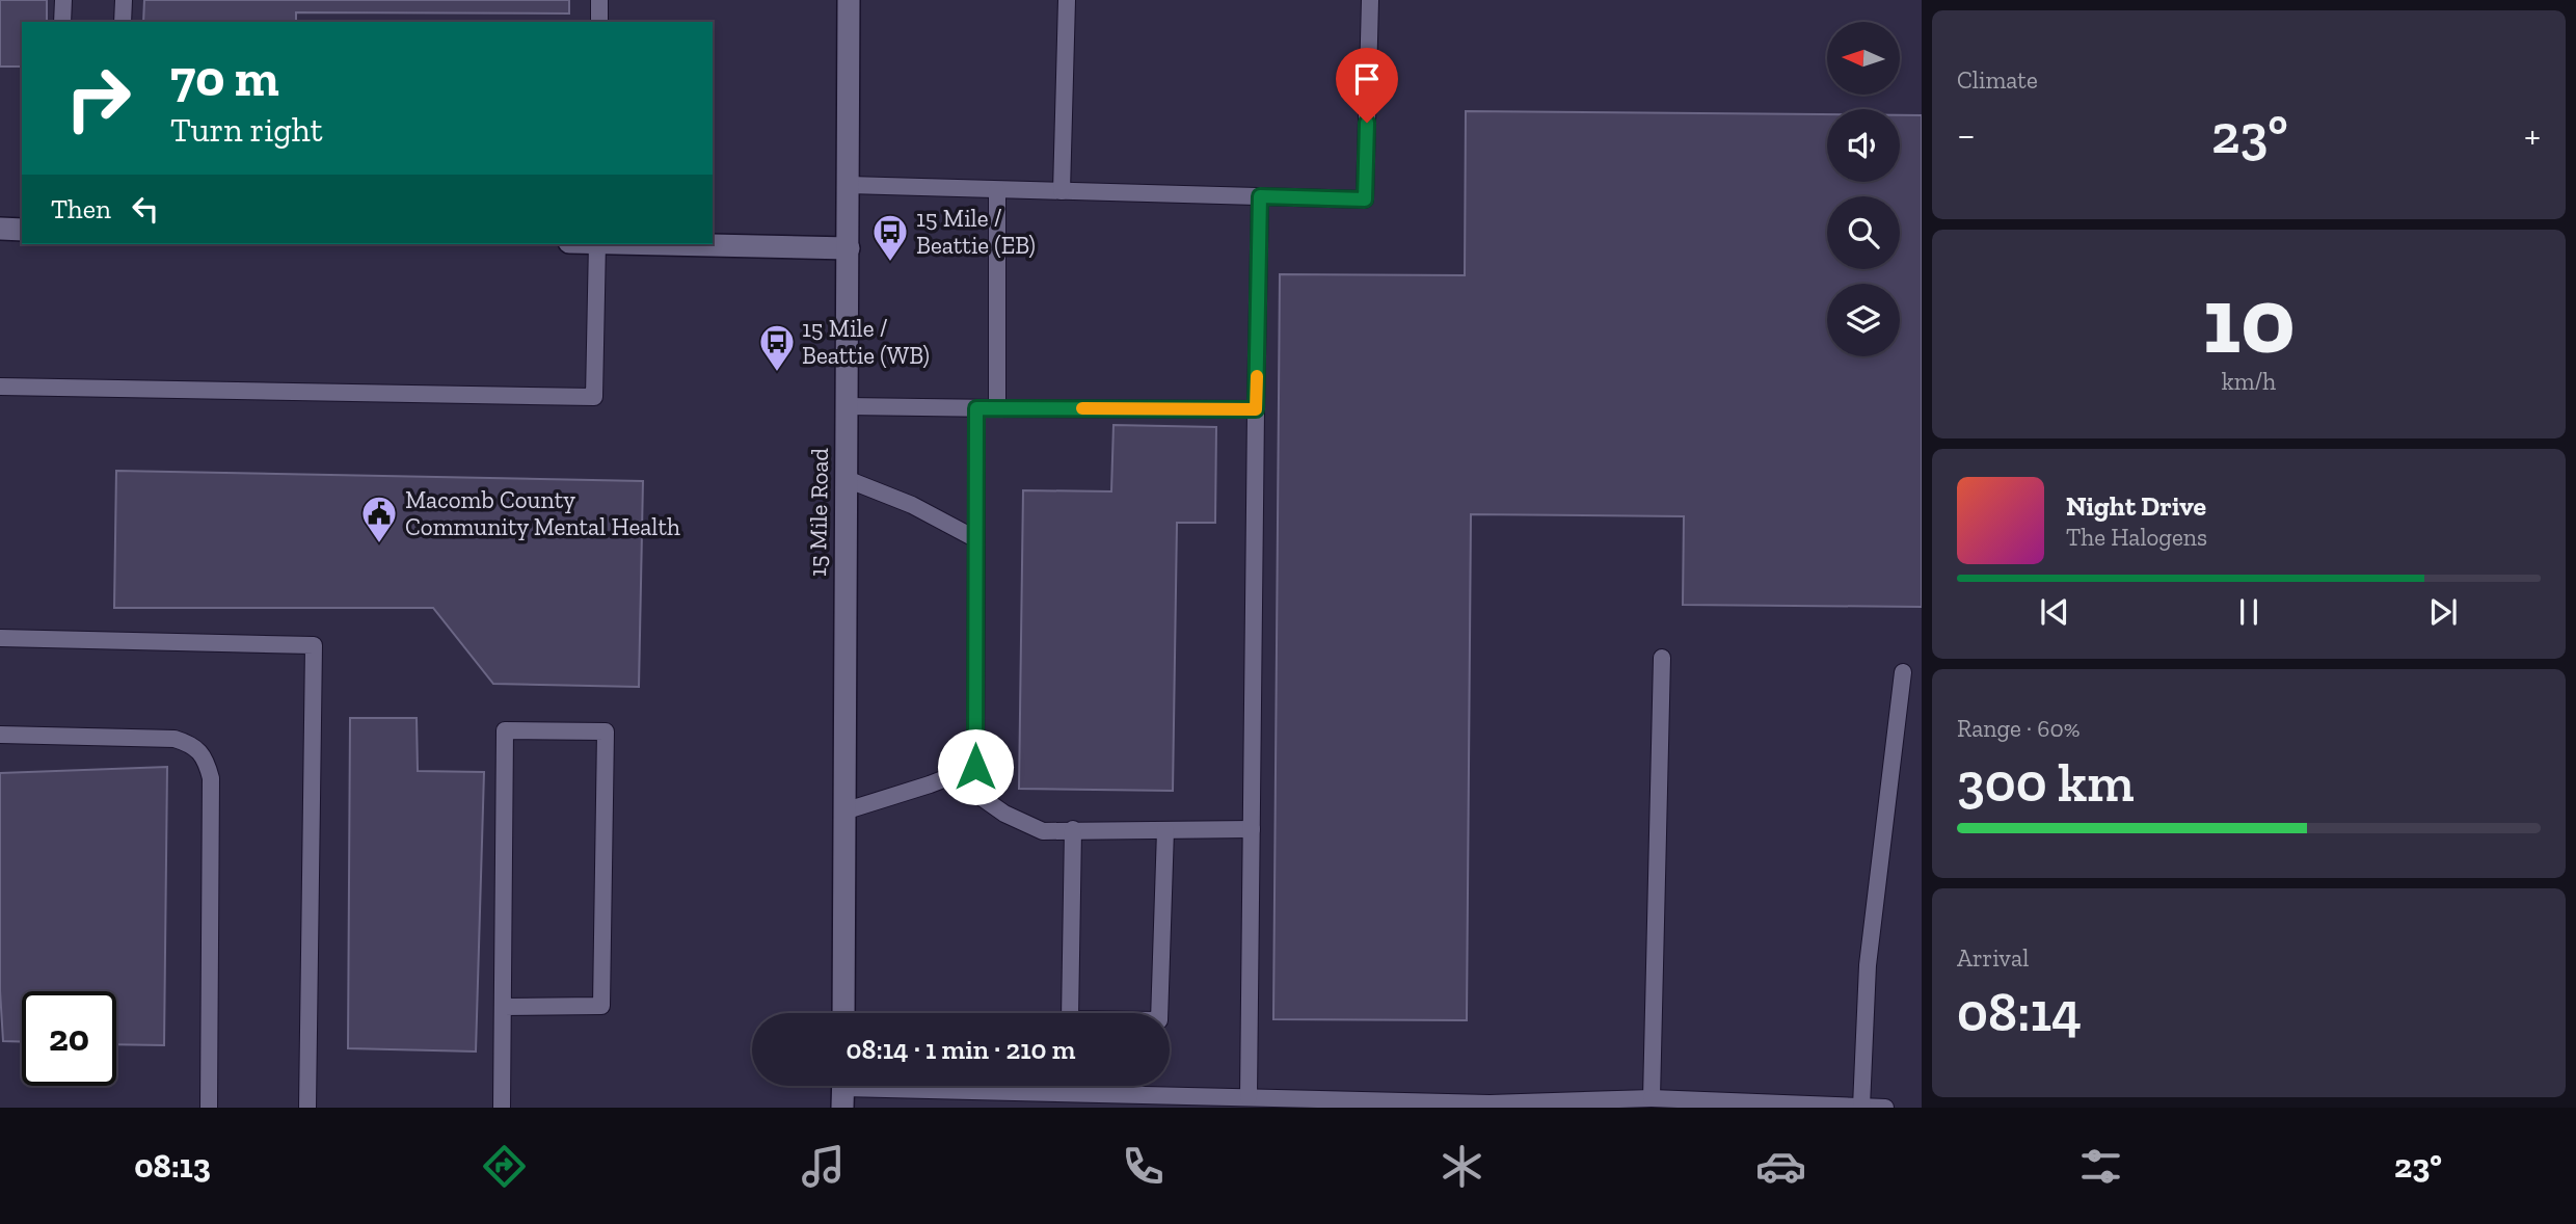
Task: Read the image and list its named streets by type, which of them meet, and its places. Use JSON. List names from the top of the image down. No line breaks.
{"streets":{"main road":["15 Mile Road"]},"places":{"bus stop":["15 Mile / Beattie (EB)","15 Mile / Beattie (WB)"],"public building":["Macomb County Community Mental Health"]},"north":"left","page":{"tile":["Climate",["10","km/h"],["Range · 60%","300 km"],["Arrival","08:14"]],"turn":["70 m","Turn right"],"heat":["−","23°","+"],"then":"Then","song":["Night Drive","The Halogens"],"limit":"20","trip":"08:14 · 1 min · 210 m","tabs":["08:13","23°"]}}
